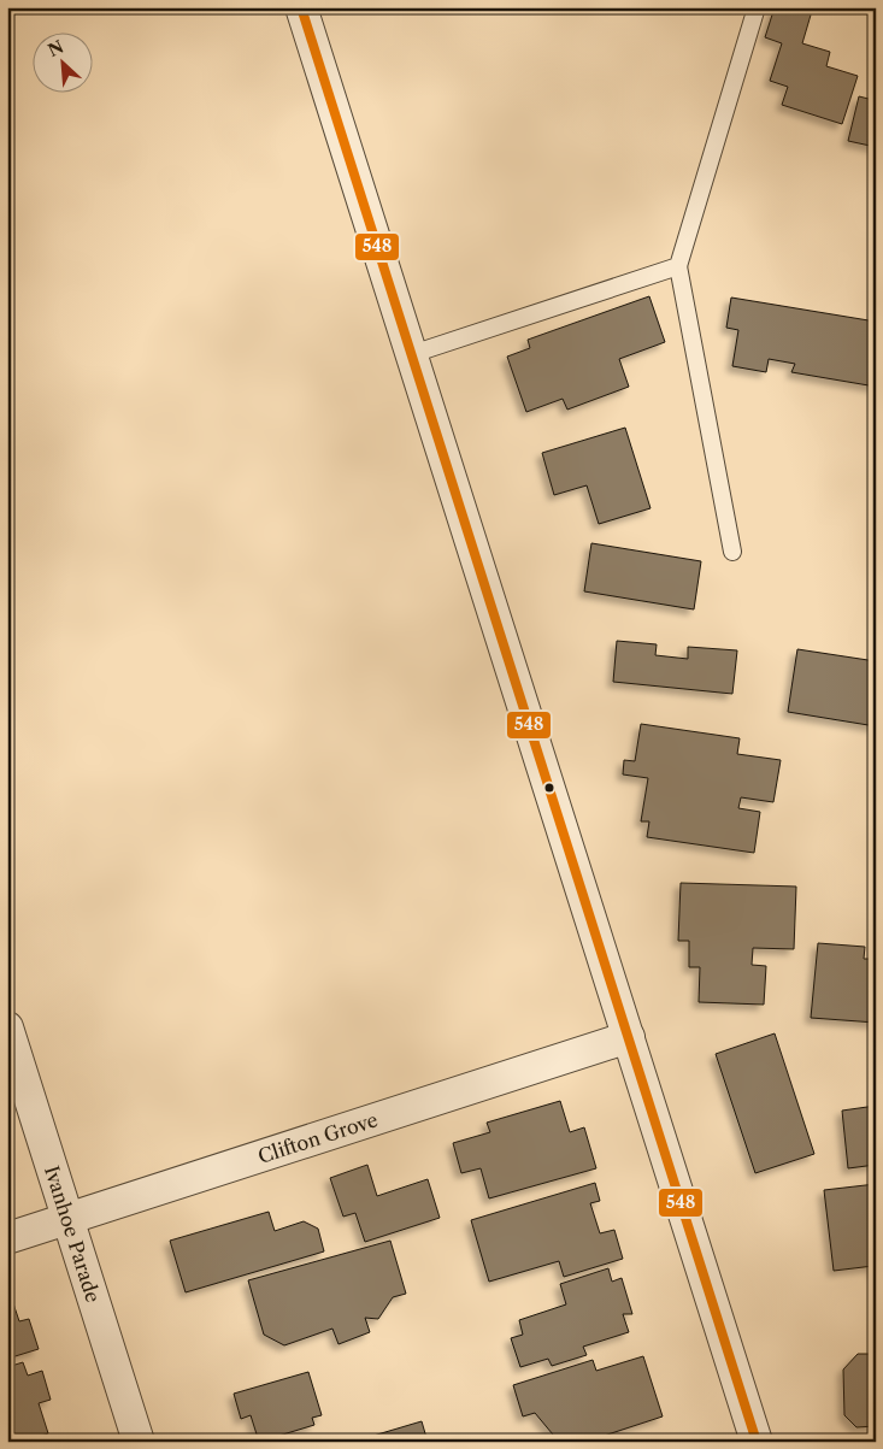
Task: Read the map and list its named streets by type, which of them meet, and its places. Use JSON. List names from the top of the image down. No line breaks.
{"streets":{"street":["Clifton Grove","Ivanhoe Parade"]},"crossings":[["Clifton Grove","Ivanhoe Parade"]],"lines":["transit line 548"],"north":"top left"}
